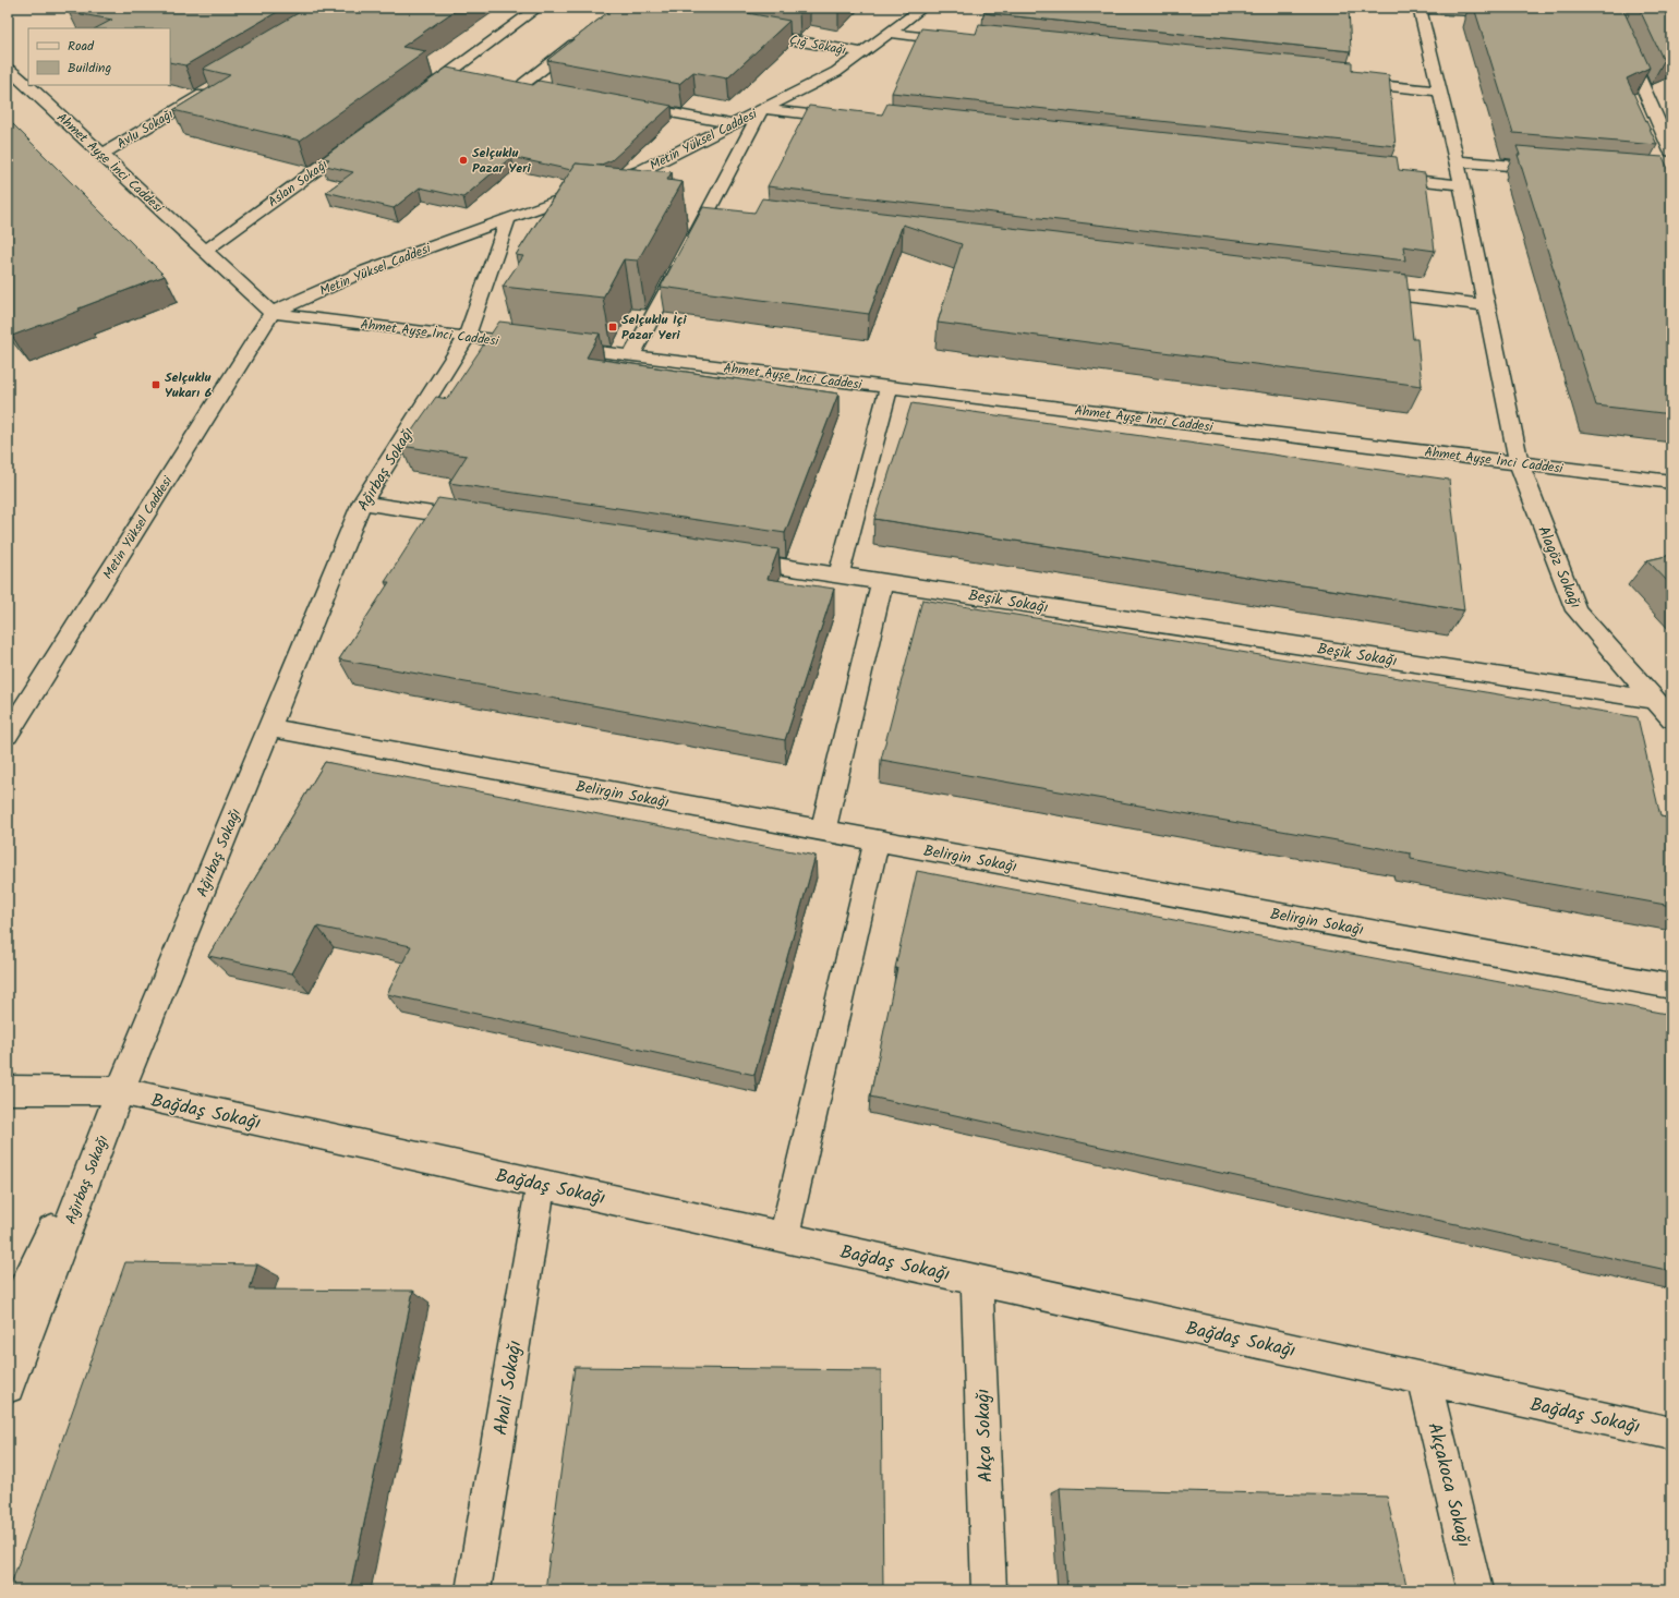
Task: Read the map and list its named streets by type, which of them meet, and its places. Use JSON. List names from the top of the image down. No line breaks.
{"streets":{"street":["Çığ Sokağı","Avlu Sokağı","Metin Yüksel Caddesi","Ahmet Ayşe İnci Caddesi","Aslan Sokağı","Ağırbaş Sokağı","Alagöz Sokağı","Beşik Sokağı","Belirgin Sokağı","Bağdaş Sokağı","Ahali Sokağı","Akça Sokağı","Akçakoca Sokağı"]},"crossings":[["Çığ Sokağı","Metin Yüksel Caddesi"],["Avlu Sokağı","Ahmet Ayşe İnci Caddesi"],["Metin Yüksel Caddesi","Ahmet Ayşe İnci Caddesi"],["Metin Yüksel Caddesi","Ağırbaş Sokağı"],["Ahmet Ayşe İnci Caddesi","Aslan Sokağı"],["Ahmet Ayşe İnci Caddesi","Ağırbaş Sokağı"],["Ahmet Ayşe İnci Caddesi","Alagöz Sokağı"],["Ağırbaş Sokağı","Belirgin Sokağı"],["Ağırbaş Sokağı","Bağdaş Sokağı"],["Alagöz Sokağı","Beşik Sokağı"],["Bağdaş Sokağı","Ahali Sokağı"],["Bağdaş Sokağı","Akça Sokağı"],["Bağdaş Sokağı","Akçakoca Sokağı"]],"places":{"other":["Selçuklu Pazar Yeri"],"transit":["Selçuklu İçi Pazar Yeri","Selçuklu Yukarı 6"]},"legend":["Road","Building"]}
